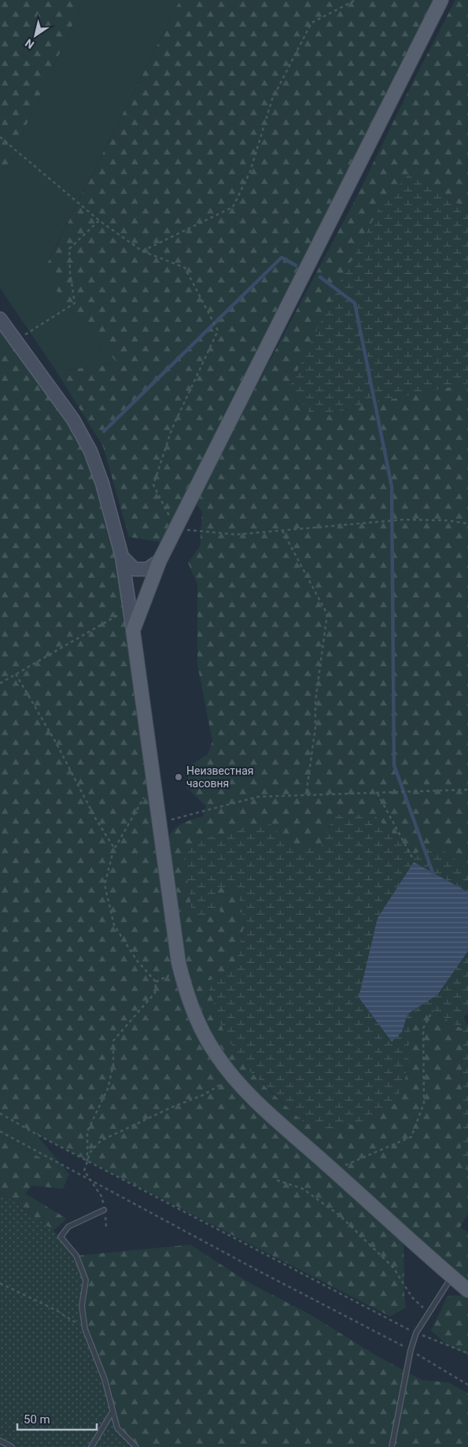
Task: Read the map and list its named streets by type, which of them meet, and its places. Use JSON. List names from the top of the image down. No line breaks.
{"places":["Неизвестная часовня"],"scale_bar":"50 m","north":"bottom left"}
